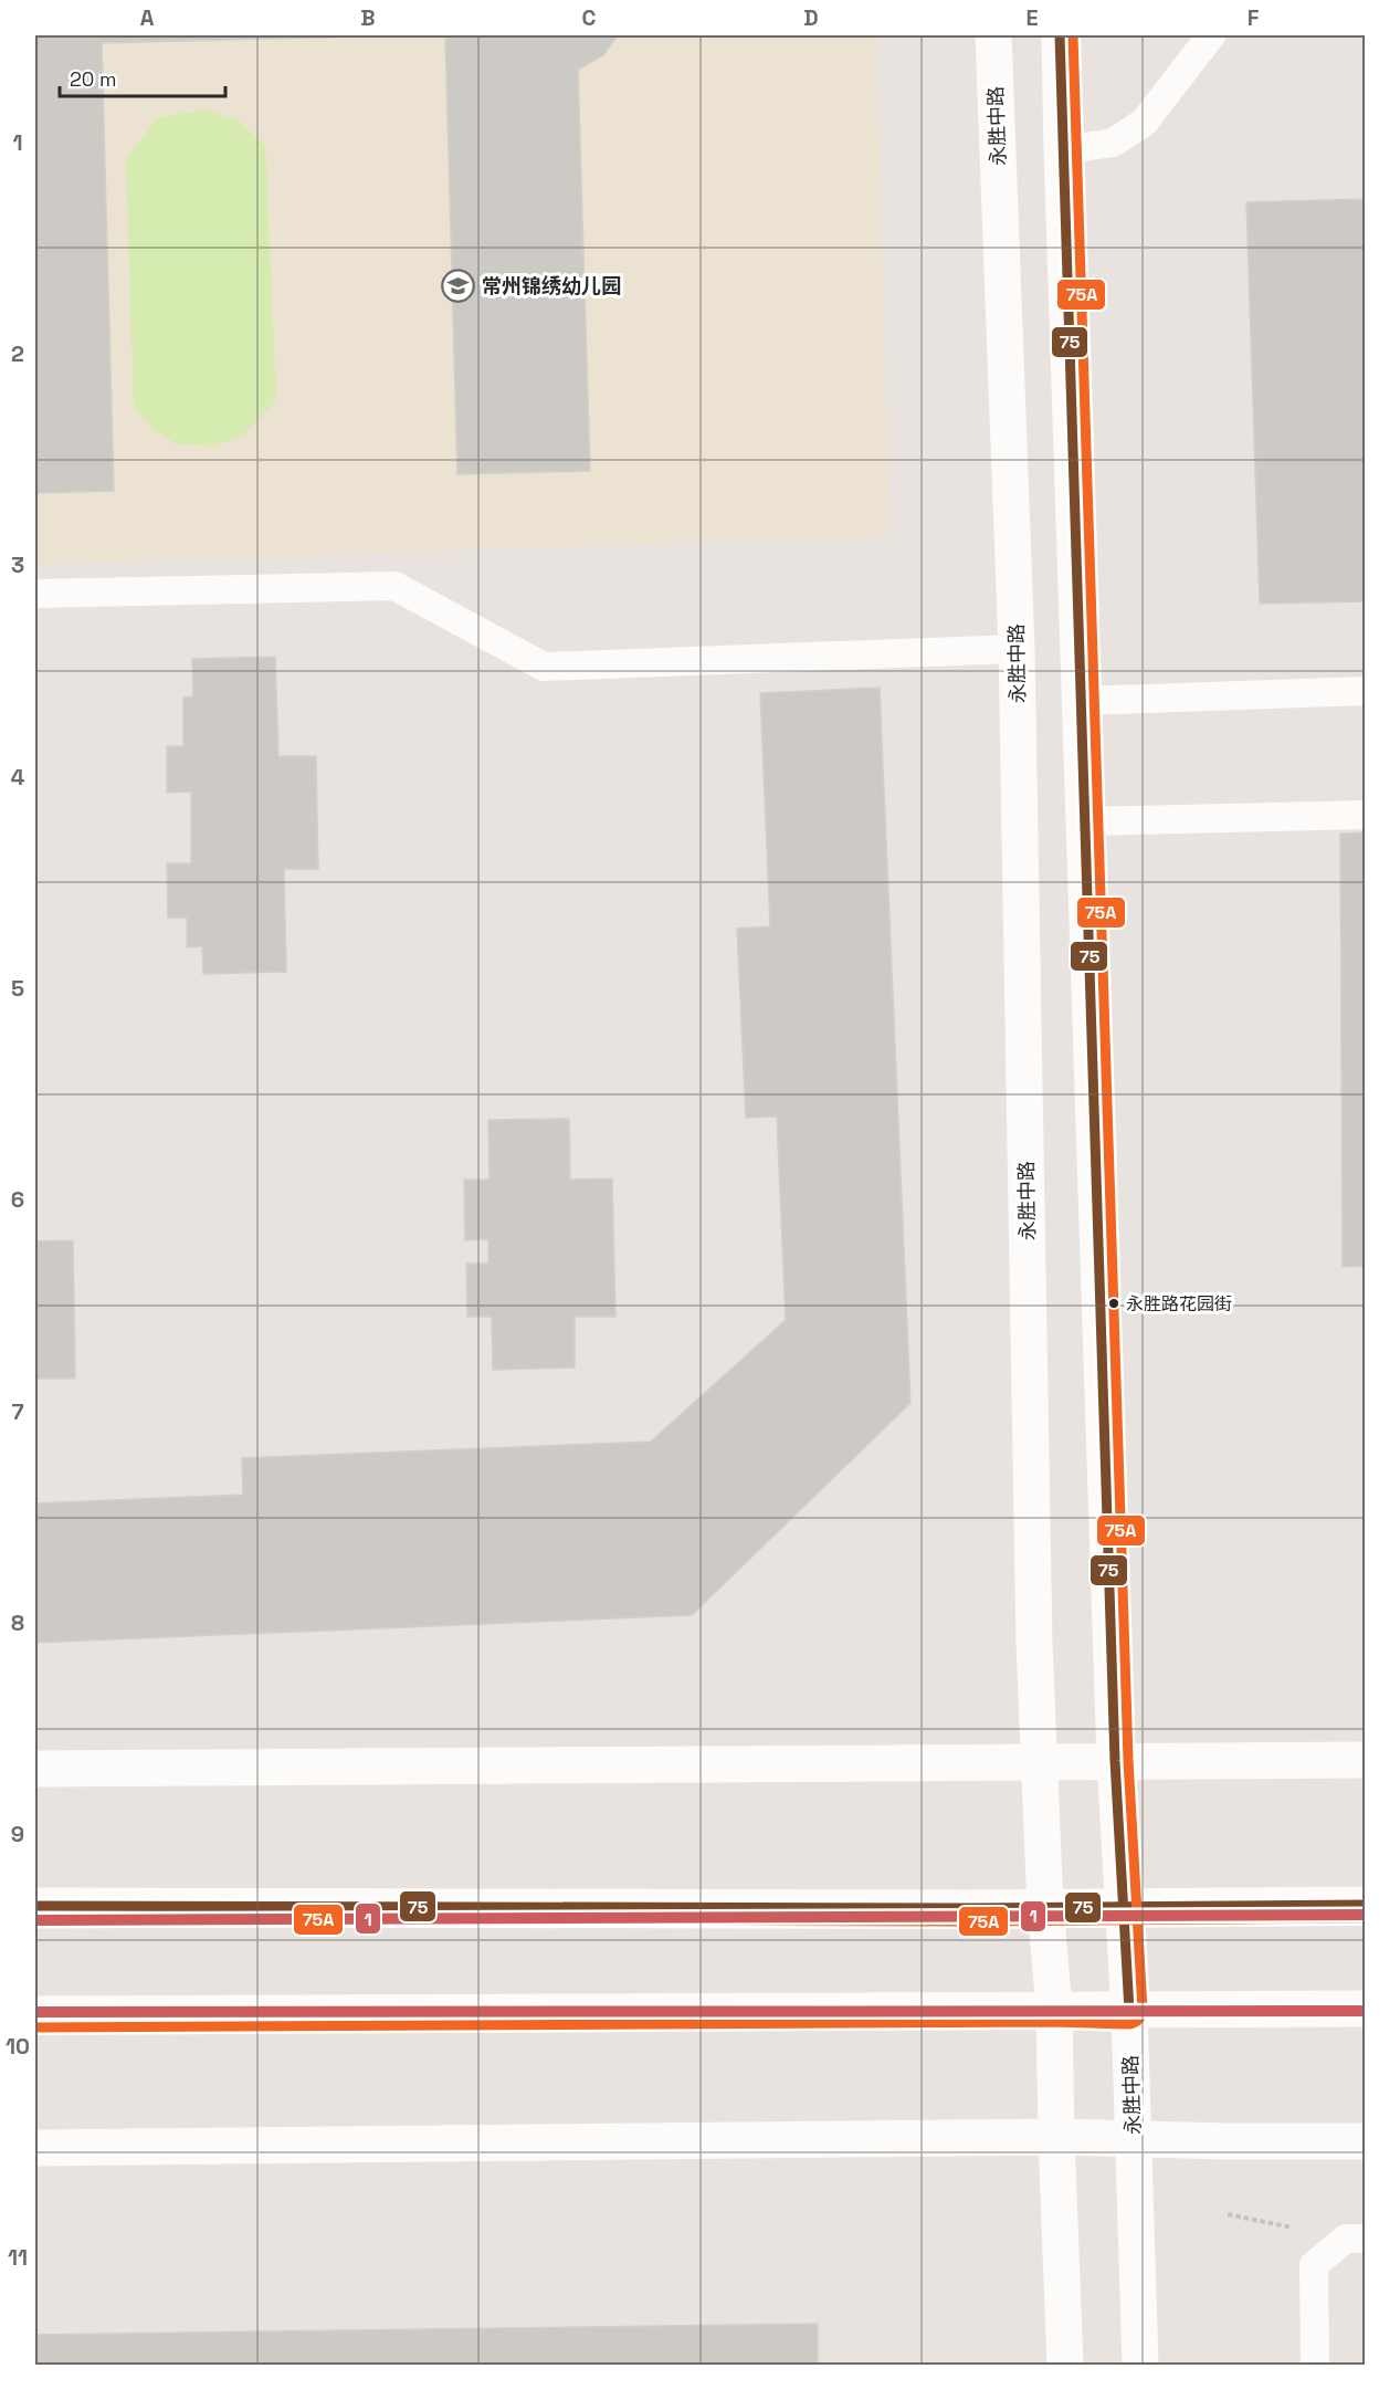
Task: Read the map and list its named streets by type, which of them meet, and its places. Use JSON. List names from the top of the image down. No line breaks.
{"streets":{"street":["永胜中路"]},"places":{"school or university":["常州锦绣幼儿园"],"other":["永胜路花园街"]},"lines":["transit line 75","transit line 75A","transit line 1"],"scale_bar":"20 m","grid":{"columns":["A","B","C","D","E","F"],"rows":["1","2","3","4","5","6","7","8","9","10","11"]}}
